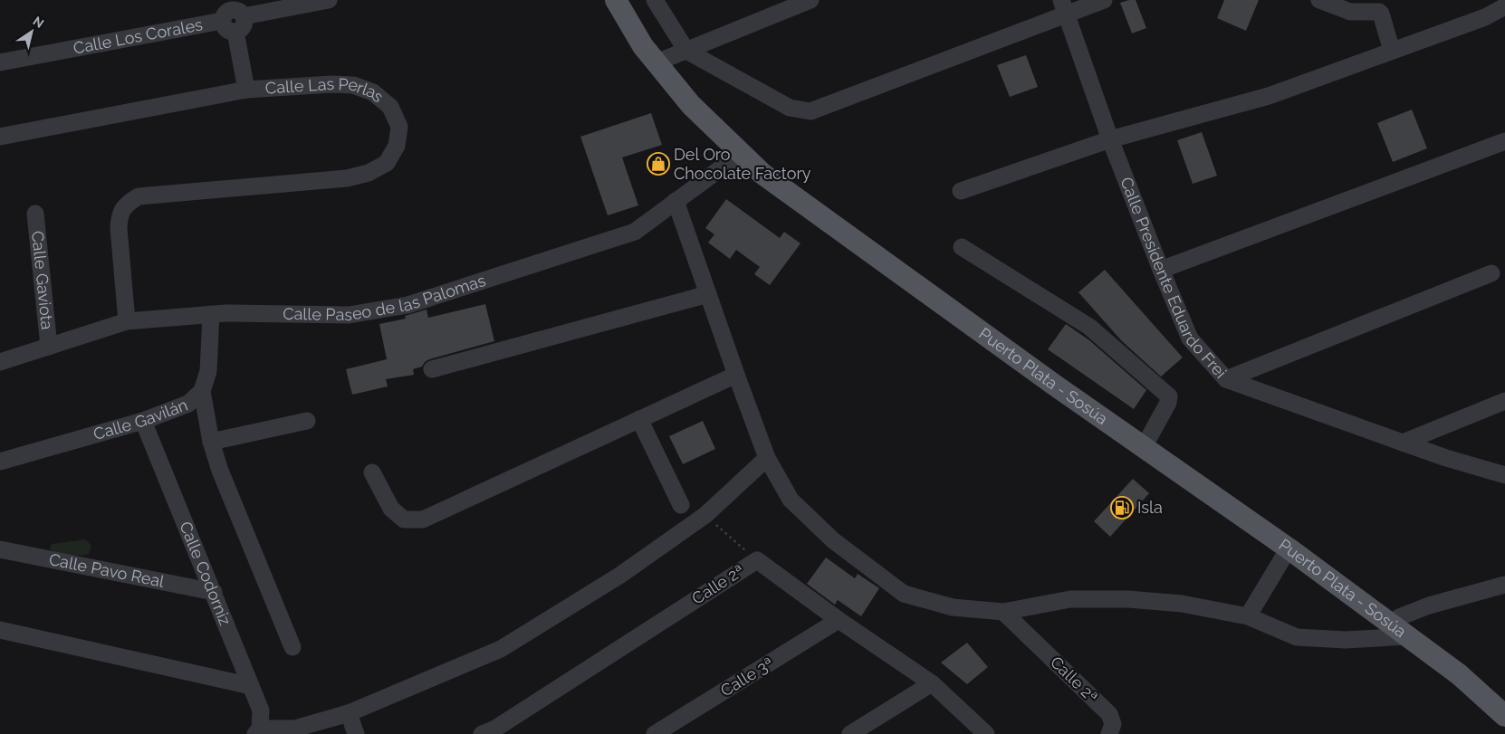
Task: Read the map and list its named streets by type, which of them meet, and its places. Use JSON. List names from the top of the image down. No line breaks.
{"streets":{"main road":["Puerto Plata - Sosúa"],"street":["Calle Los Corales","Calle Las Perlas","Calle Presidente Eduardo Frei","Calle Gaviota","Calle Paseo de las Palomas","Calle Gavilán","Calle Pavo Real","Calle Codorniz","Calle 2ª","Calle 3ª"]},"crossings":[["Calle Las Perlas","Calle Paseo de las Palomas"],["Calle Gaviota","Calle Paseo de las Palomas"],["Calle Paseo de las Palomas","Puerto Plata - Sosúa"],["Calle Paseo de las Palomas","Calle Gavilán"],["Calle Gavilán","Calle Codorniz"],["Calle Pavo Real","Calle Codorniz"],["Calle 2ª","Calle 3ª"]],"places":{"shop":["Del Oro Chocolate Factory"],"fuel station":["Isla"]},"north":"top right"}
